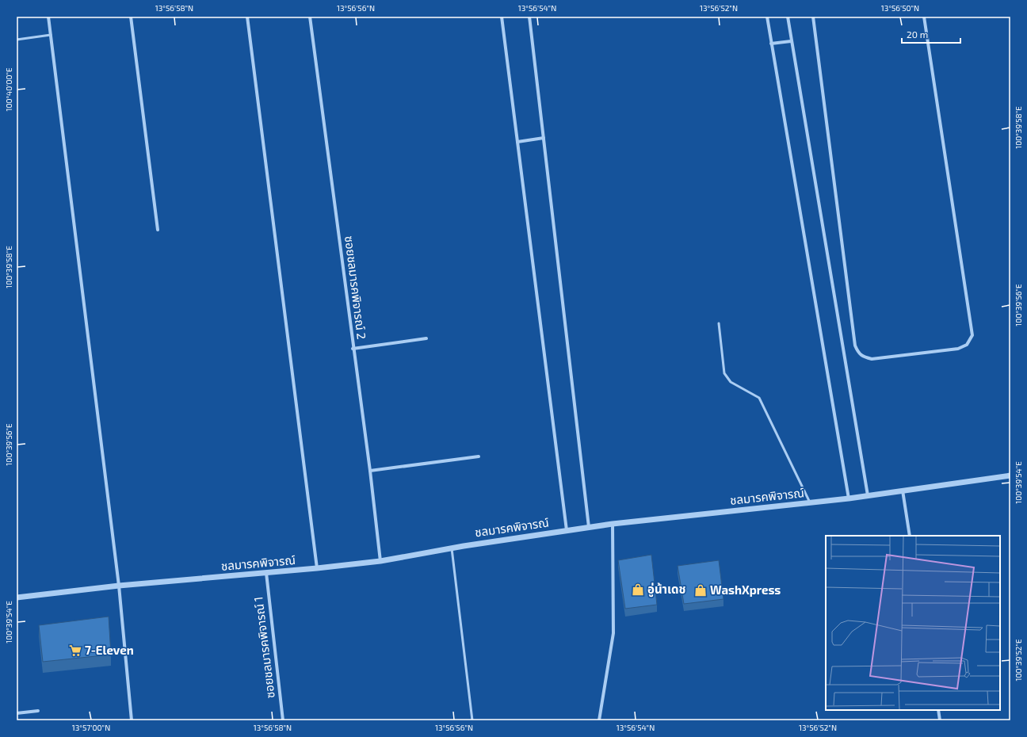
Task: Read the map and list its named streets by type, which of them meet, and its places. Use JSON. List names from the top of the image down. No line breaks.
{"streets":{"street":["ซอยชลมารคพิจารณ์ 2","ชลมารคพิจารณ์","ซอยชลมารคพิจารณ์ 1"]},"crossings":[["ซอยชลมารคพิจารณ์ 2","ชลมารคพิจารณ์"],["ชลมารคพิจารณ์","ซอยชลมารคพิจารณ์ 1"]],"places":{"shop":["อู่น้าเดช","WashXpress"],"supermarket":["7-Eleven"]},"scale_bar":"20 m","coordinates":["13°56'58\"N","13°56'56\"N","13°56'54\"N","13°56'52\"N","13°56'50\"N","100°40'00\"E","100°39'58\"E","100°39'56\"E","100°39'54\"E","100°39'52\"E","13°57'00\"N"]}
